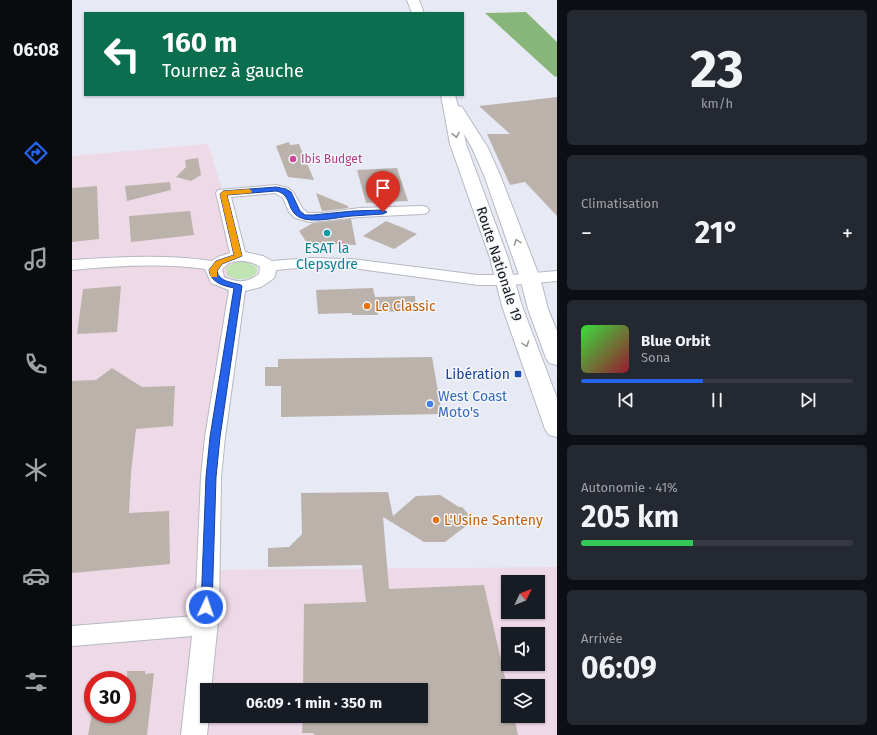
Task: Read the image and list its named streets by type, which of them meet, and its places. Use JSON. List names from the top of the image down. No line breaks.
{"streets":{"main road":["Route Nationale 19"]},"places":{"other":["Ibis Budget","ESAT la Clepsydre","Le Classic","West Coast Moto's","L'Usine Santeny"],"transit":["Libération"]},"north":"top right","page":{"tabs":"06:08","tile":[["23","km/h"],"Climatisation",["Autonomie · 41%","205 km"],["Arrivée","06:09"]],"turn":["160 m","Tournez à gauche"],"heat":["−","21°","+"],"song":["Blue Orbit","Sona"],"limit":"30","trip":"06:09 · 1 min · 350 m"}}
